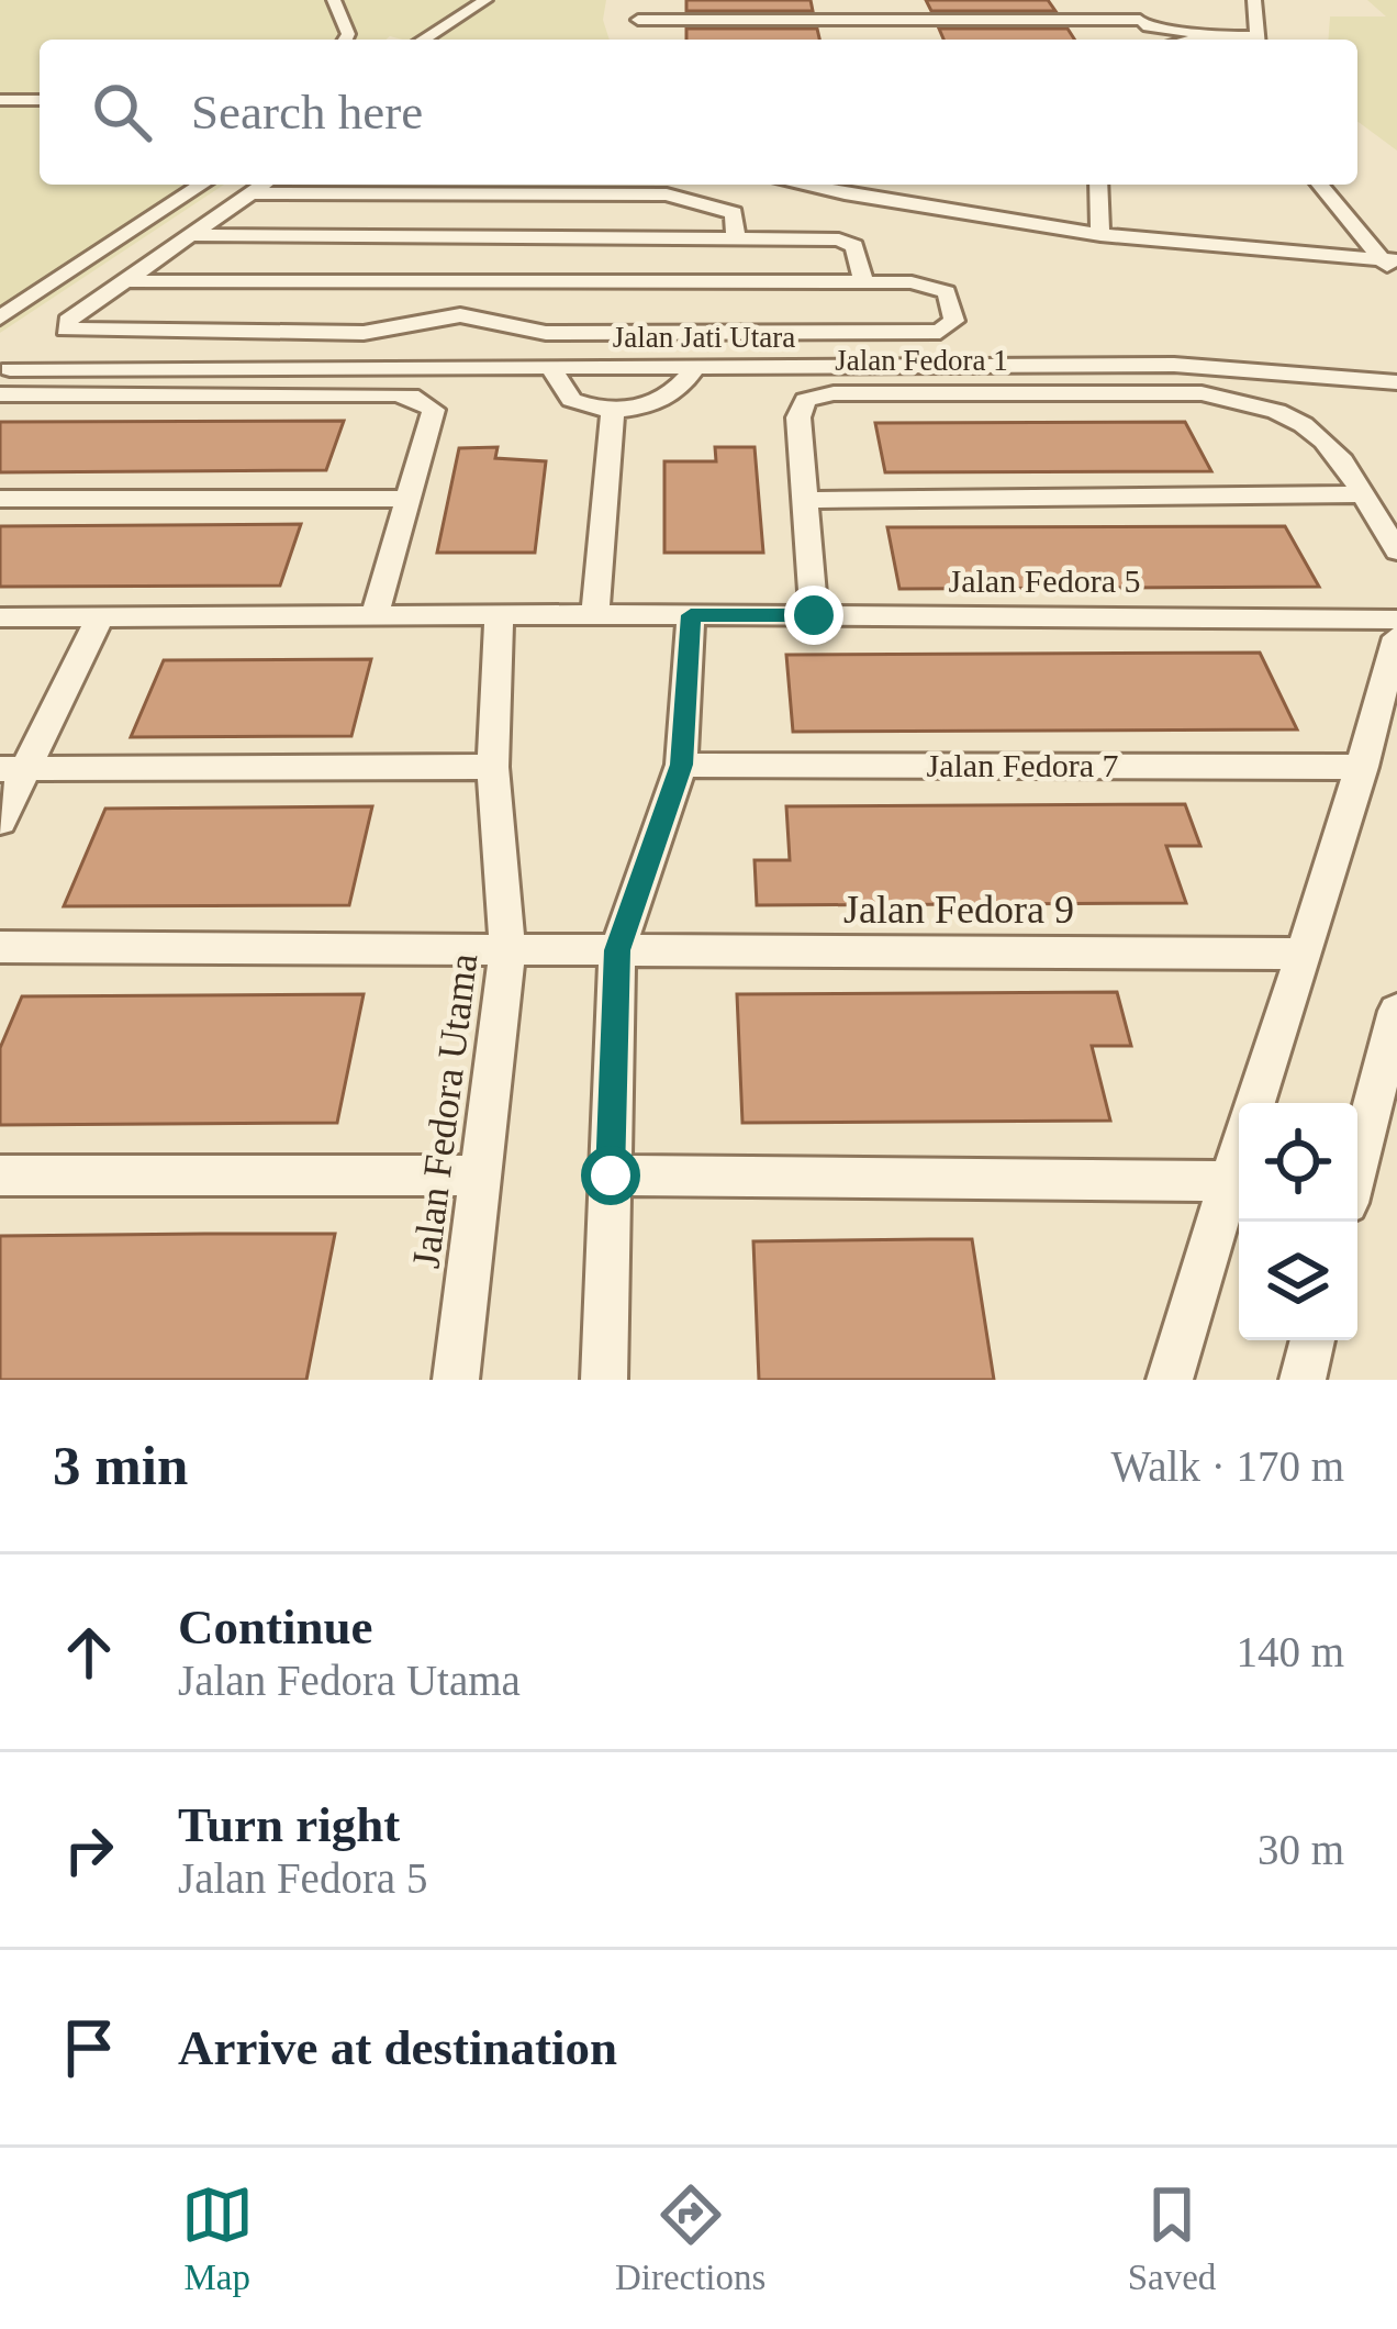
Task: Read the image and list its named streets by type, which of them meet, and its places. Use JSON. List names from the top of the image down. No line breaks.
{"streets":{"street":["Jalan Jati Utara","Jalan Fedora 1","Jalan Fedora 5","Jalan Fedora 7","Jalan Fedora 9","Jalan Fedora Utama"]},"crossings":[["Jalan Fedora 1","Jalan Fedora 5"],["Jalan Fedora 5","Jalan Fedora Utama"],["Jalan Fedora 9","Jalan Fedora Utama"]],"page":{"search":"Search here","heading":["3 min","Walk · 170 m"],"list":[["Continue","Jalan Fedora Utama","140 m"],["Turn right","Jalan Fedora 5","30 m"],"Arrive at destination"],"nav":["Map","Directions","Saved"]}}
